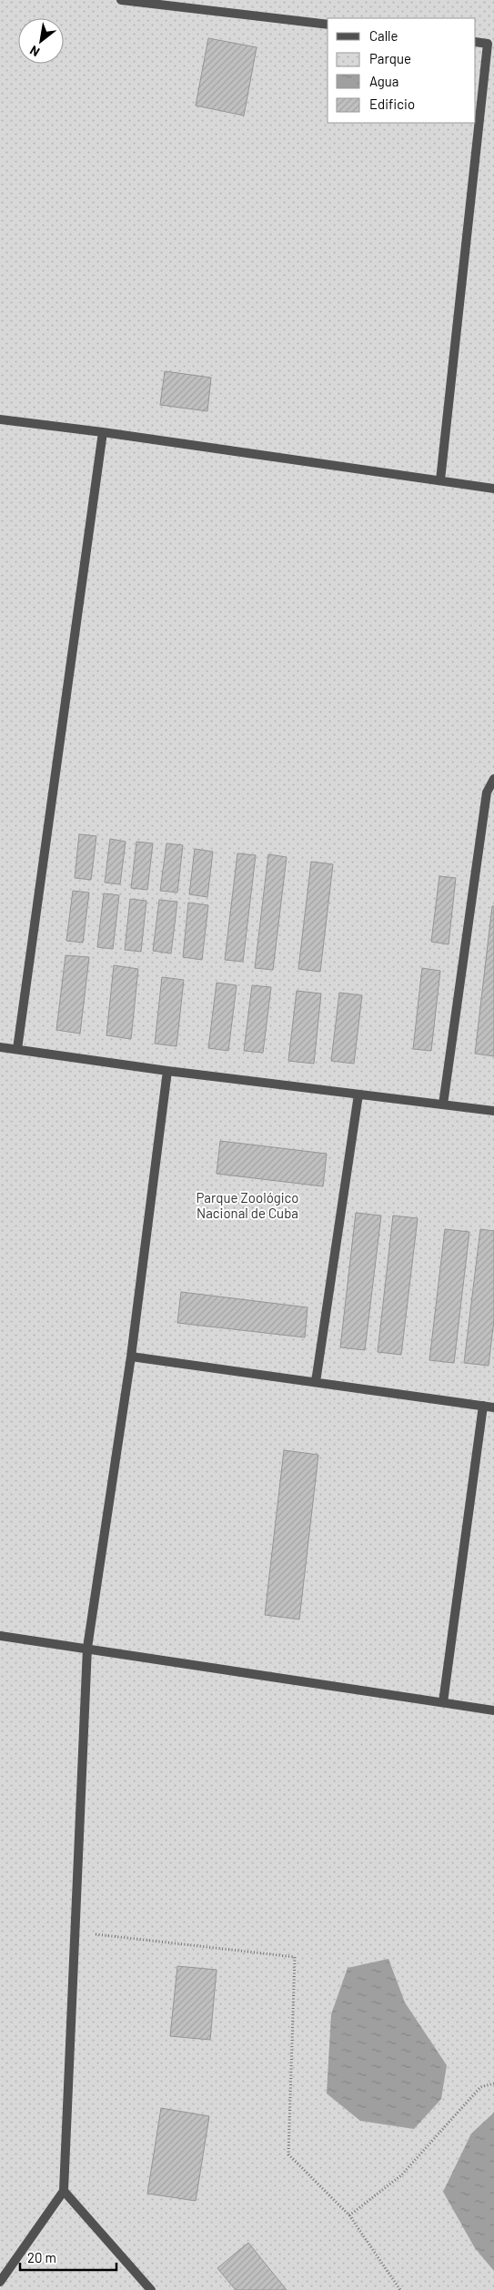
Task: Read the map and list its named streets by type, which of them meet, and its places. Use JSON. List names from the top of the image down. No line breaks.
{"parks":["Parque Zoológico Nacional de Cuba"],"legend":["Calle","Parque","Agua","Edificio"],"scale_bar":"20 m","north":"bottom left"}
